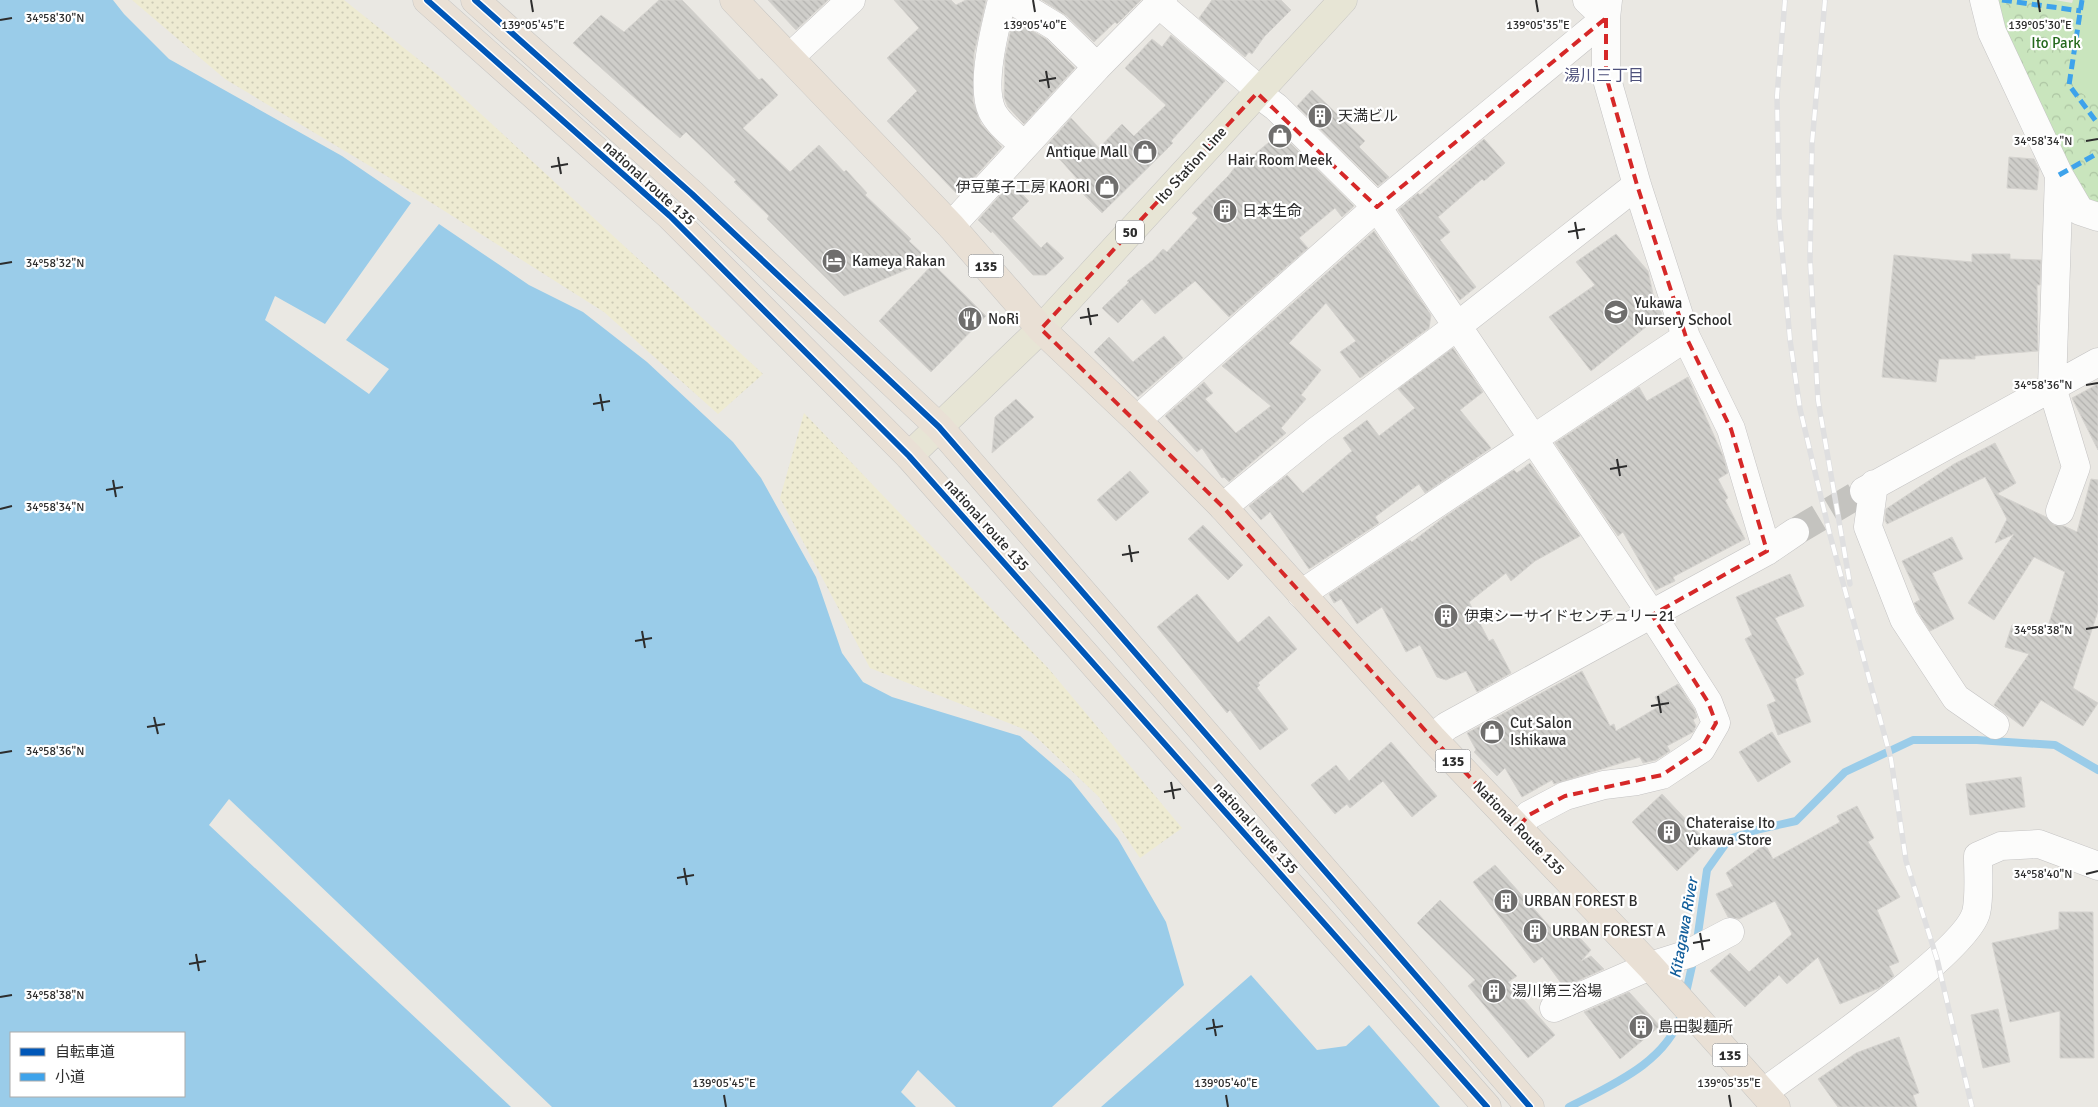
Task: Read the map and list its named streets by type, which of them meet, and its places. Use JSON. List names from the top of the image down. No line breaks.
{"streets":{"highway":["national route 135","135","National Route 135"],"main road":["Ito Station Line","50"]},"crossings":[["Ito Station Line","national route 135"],["Ito Station Line","135"],["135","National Route 135"]],"districts":["湯川三丁目"],"water":["Kitagawa River"],"parks":["Ito Park"],"places":{"building":["天満ビル","日本生命","伊東シーサイドセンチュリー21","Chateraise Ito Yukawa Store","URBAN FOREST B","URBAN FOREST A","湯川第三浴場","島田製麺所"],"shop":["Hair Room Meek","Antique Mall","伊豆菓子工房 KAORI","Cut Salon Ishikawa"],"hotel":["Kameya Rakan"],"school or university":["Yukawa Nursery School"],"restaurant":["NoRi"]},"legend":["自転車道","小道"],"coordinates":["34°58'30\"N","139°05'45\"E","139°05'40\"E","139°05'35\"E","139°05'30\"E","34°58'34\"N","34°58'32\"N","34°58'36\"N","34°58'38\"N","34°58'40\"N"]}
